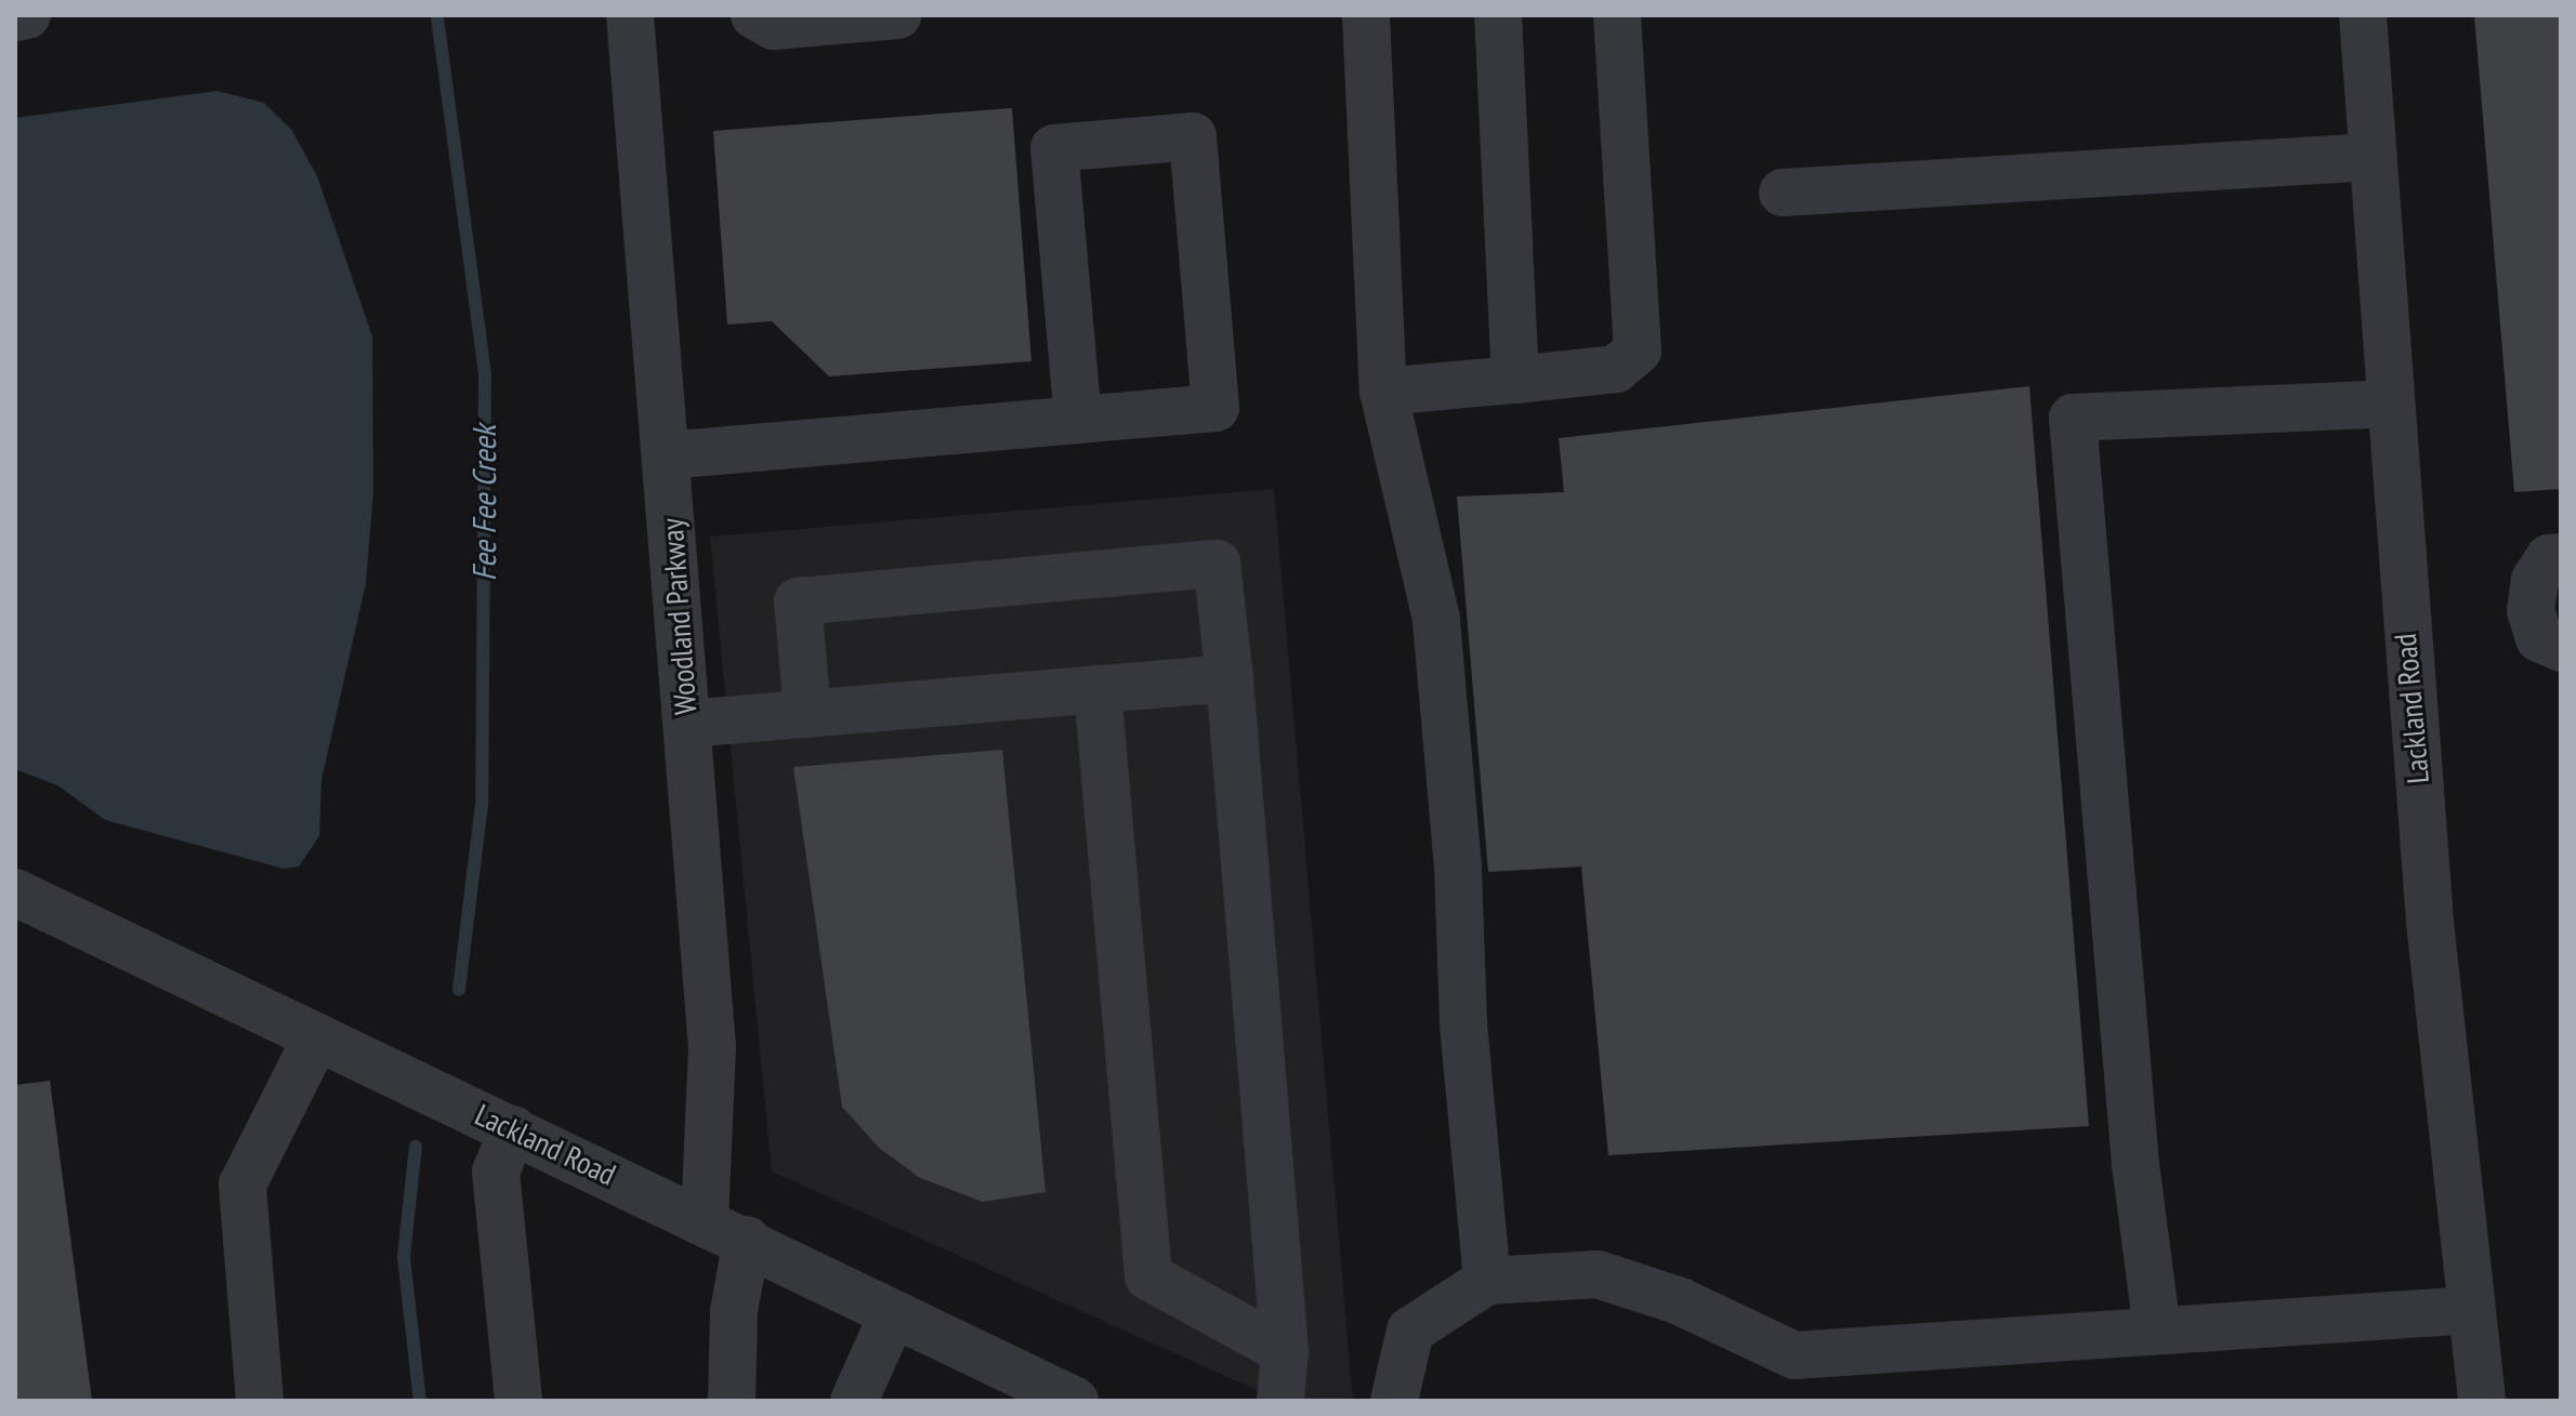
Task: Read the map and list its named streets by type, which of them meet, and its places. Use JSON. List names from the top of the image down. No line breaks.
{"streets":{"street":["Woodland Parkway","Lackland Road"]},"crossings":[["Woodland Parkway","Lackland Road"]],"water":["Fee Fee Creek"]}
